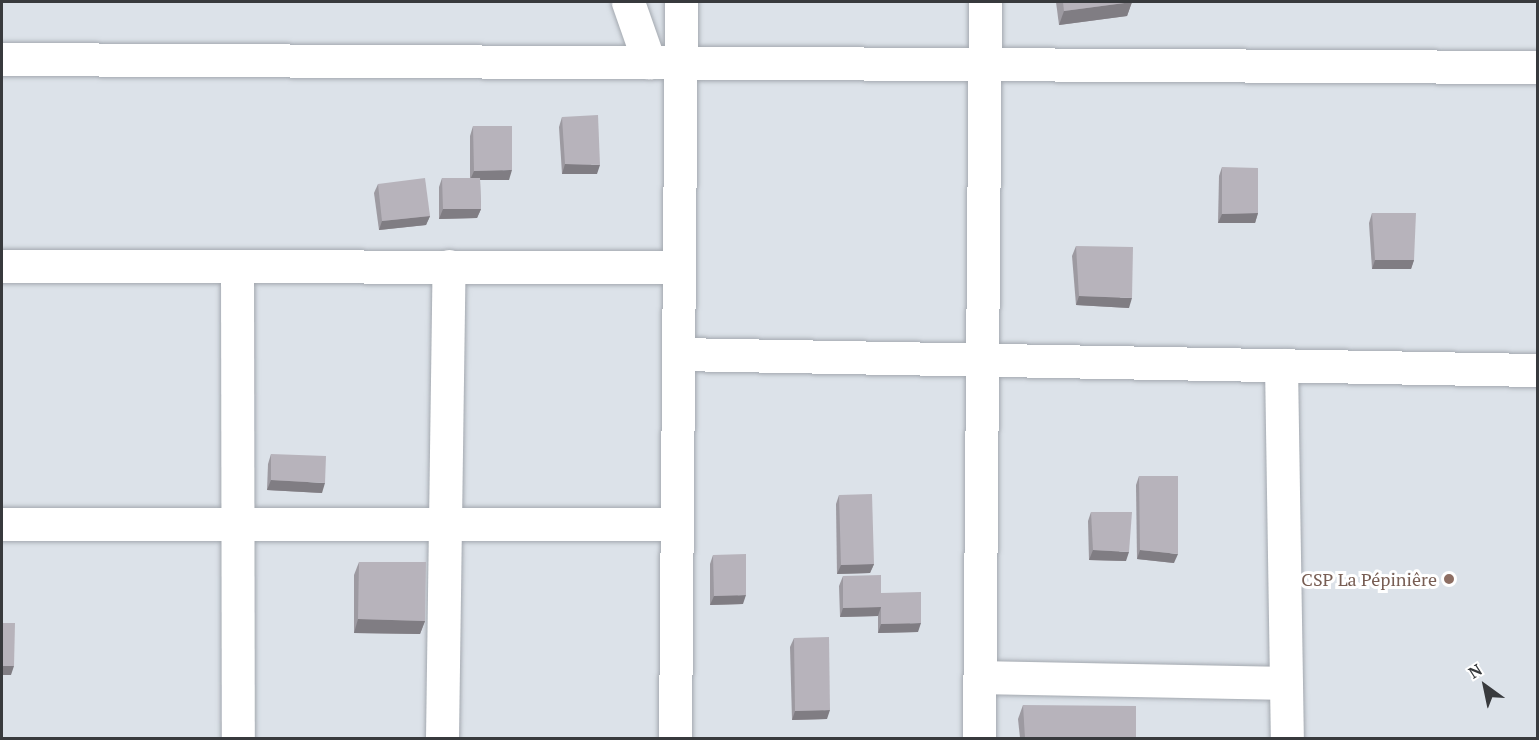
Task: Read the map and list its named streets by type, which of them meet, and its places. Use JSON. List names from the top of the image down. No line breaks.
{"places":["CSP La Pépiniêre"],"north":"top left"}
